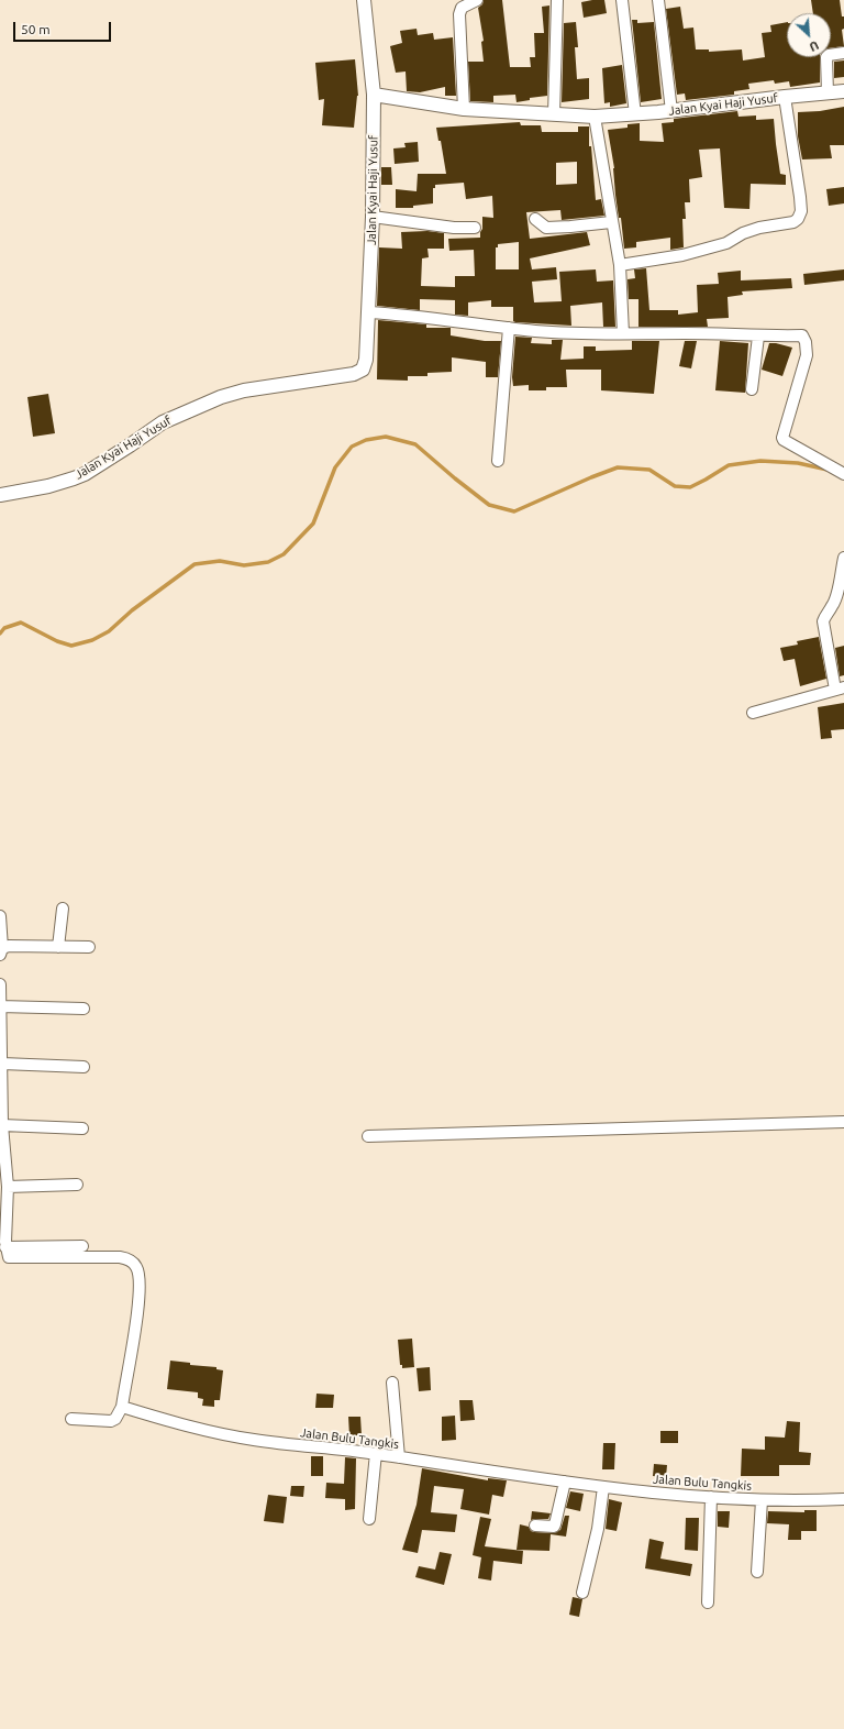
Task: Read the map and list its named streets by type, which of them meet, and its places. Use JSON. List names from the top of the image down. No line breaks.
{"streets":{"street":["Jalan Kyai Haji Yusuf","Jalan Bulu Tangkis"]},"scale_bar":"50 m","north":"bottom right"}
